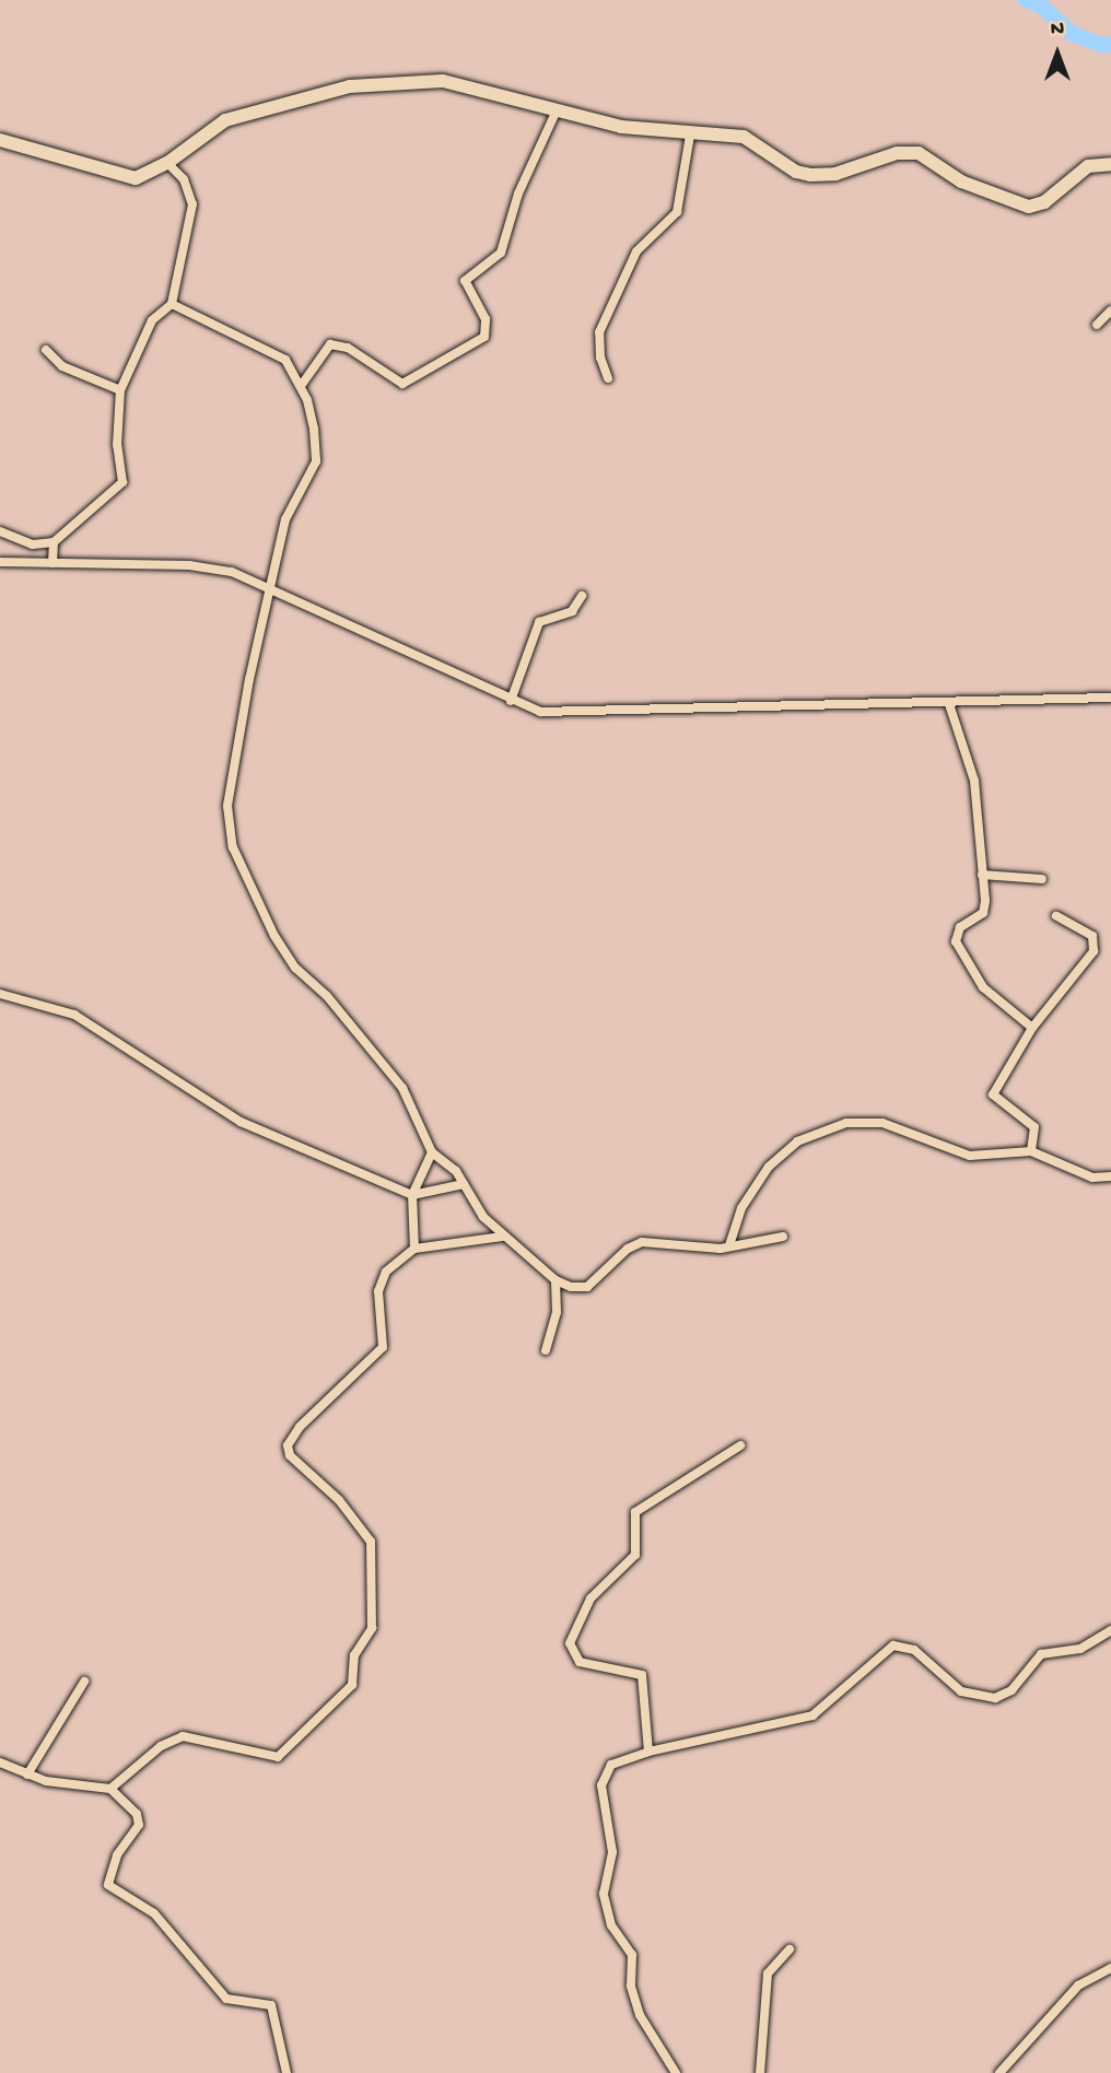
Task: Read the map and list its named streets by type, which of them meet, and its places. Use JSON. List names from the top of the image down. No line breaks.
{"north":"top"}
